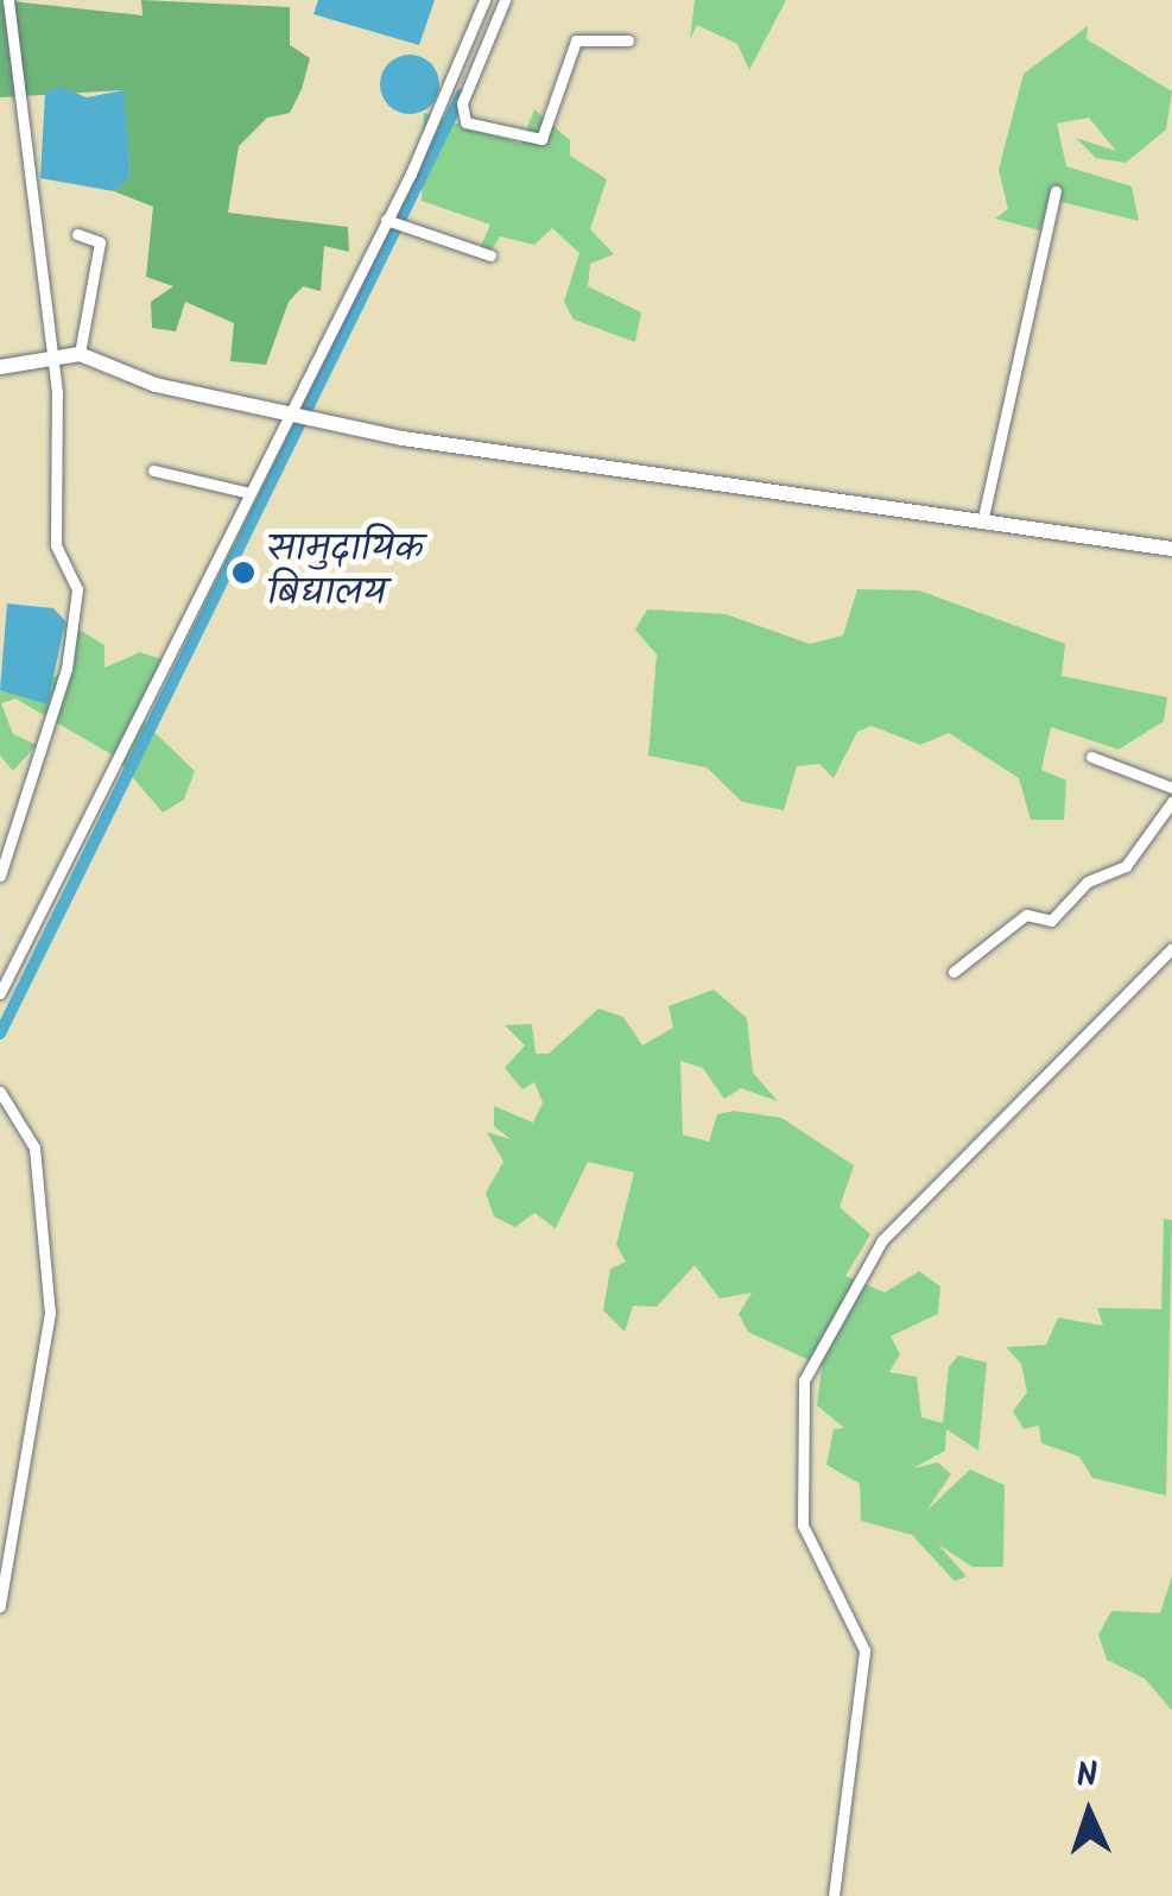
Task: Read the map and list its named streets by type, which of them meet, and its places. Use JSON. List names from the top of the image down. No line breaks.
{"places":["सामुदायिक बिद्यालय"],"north":"top"}
